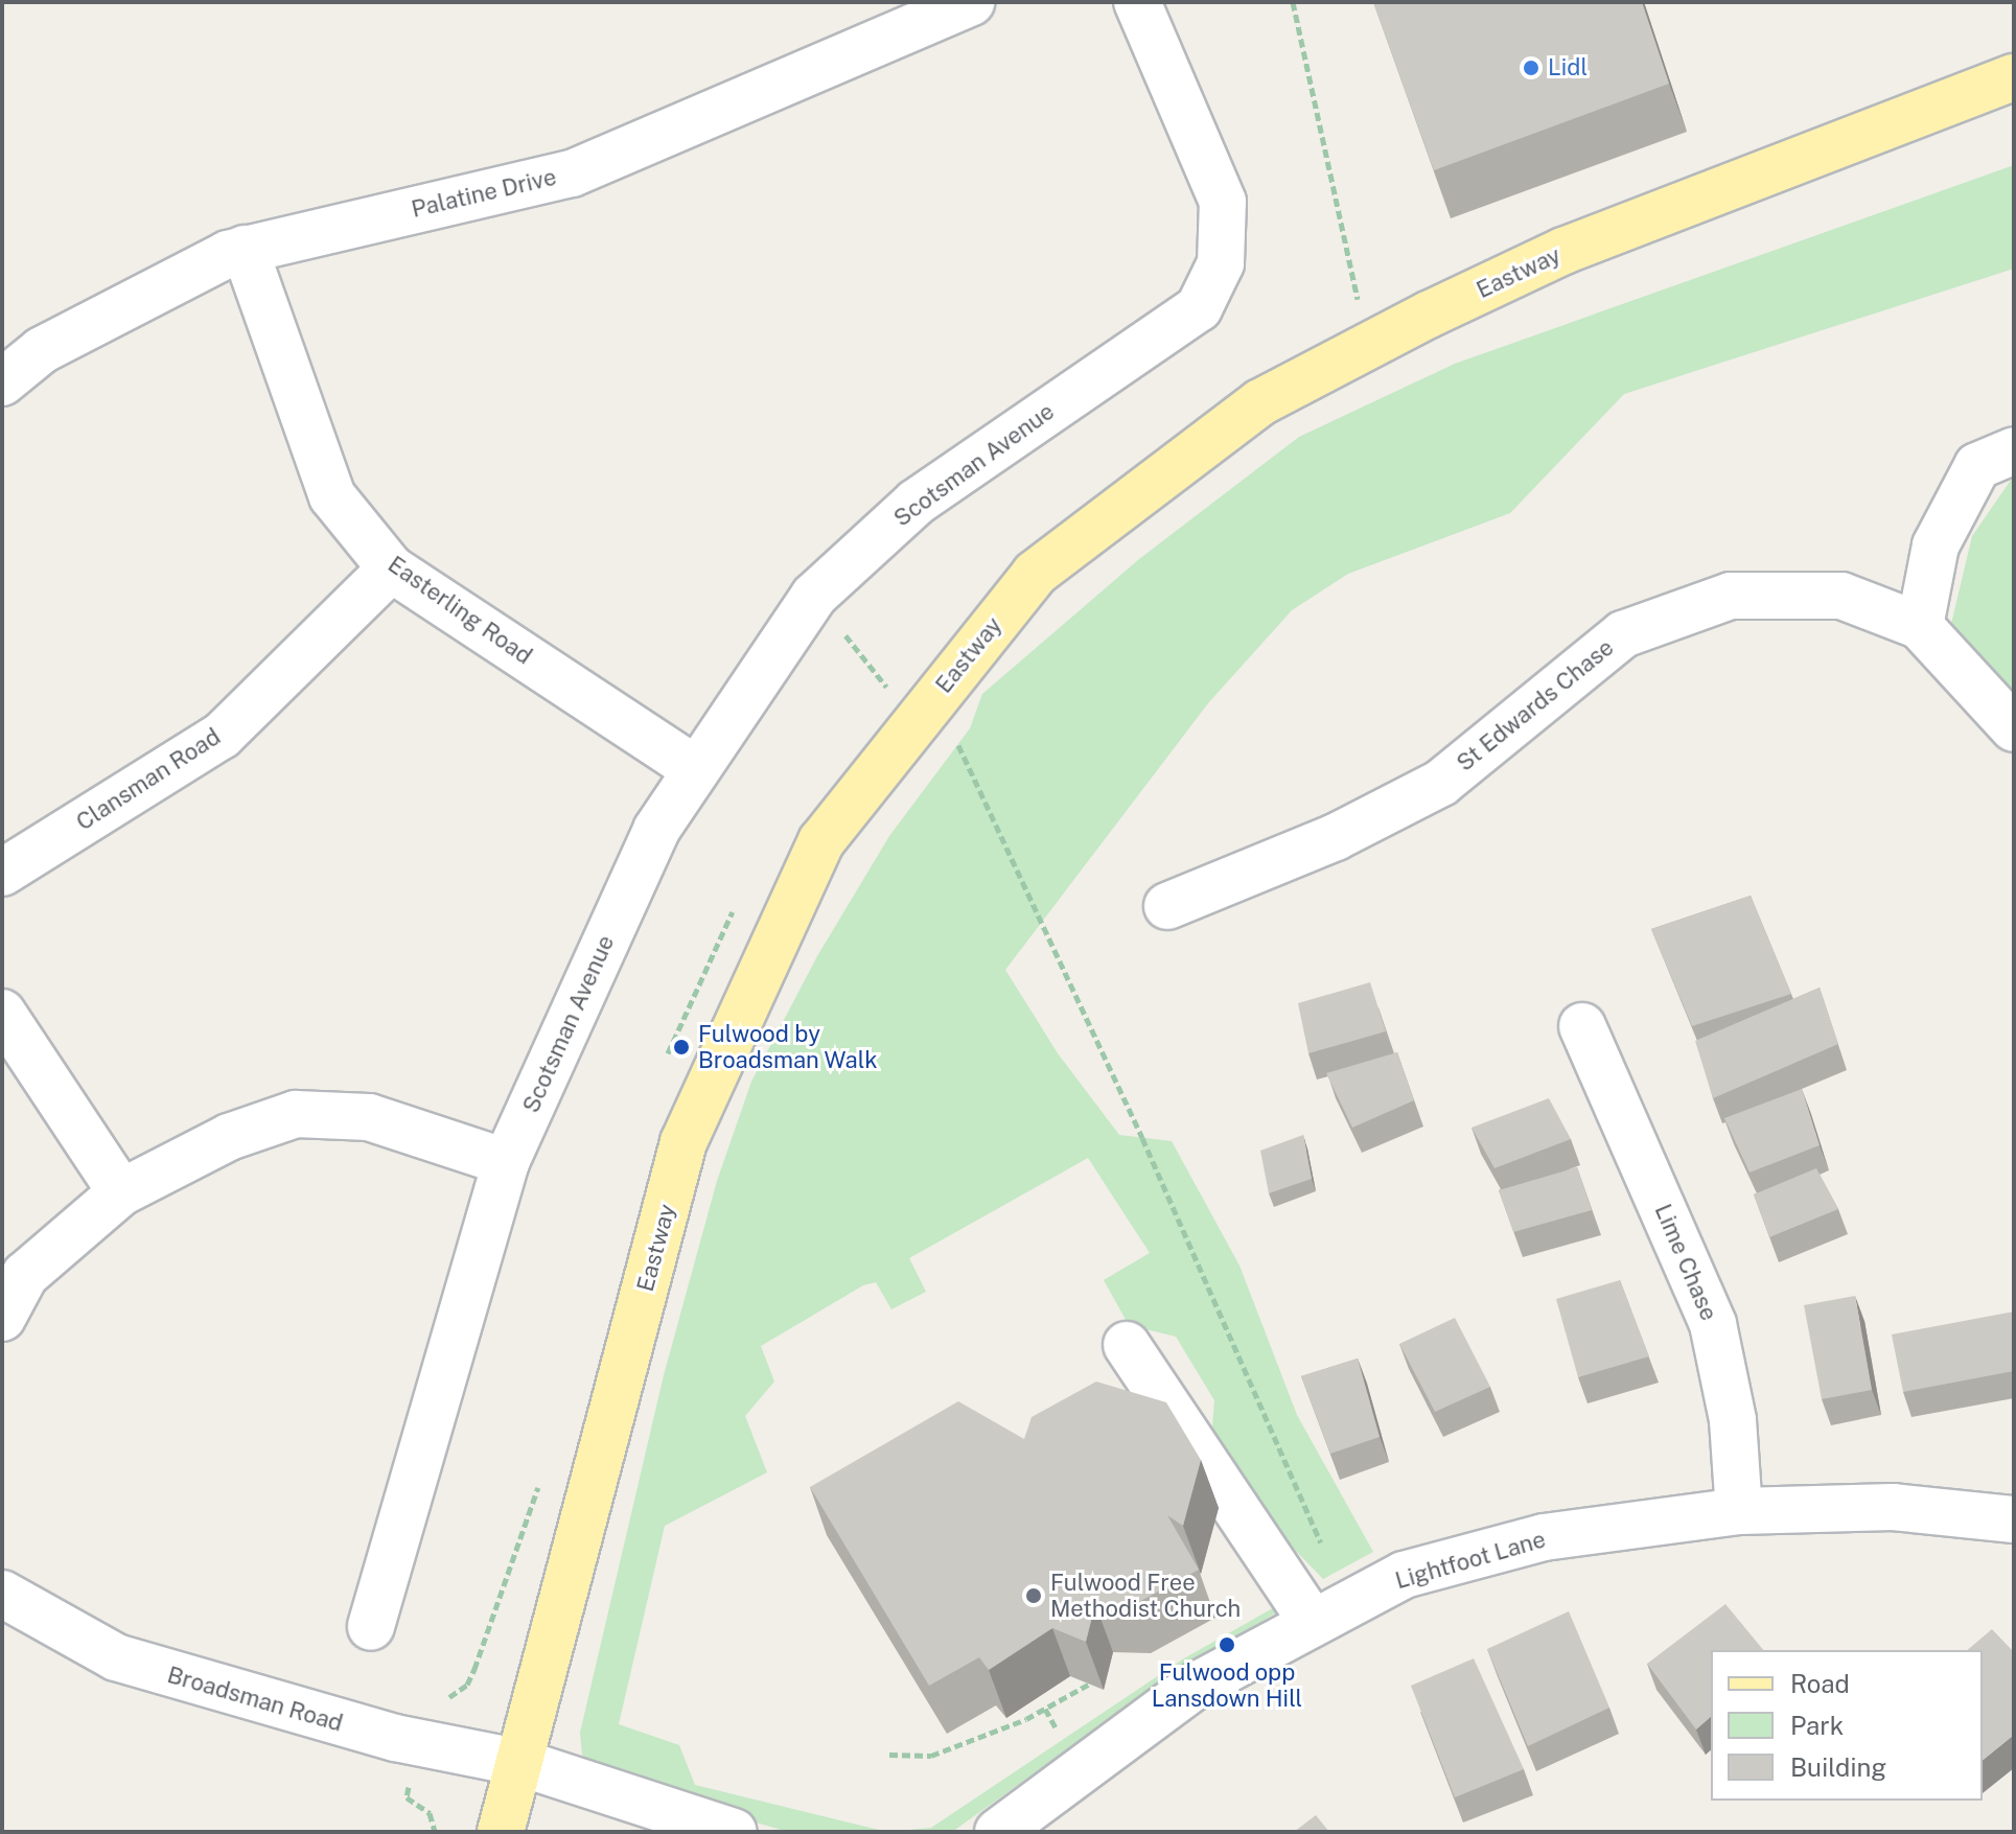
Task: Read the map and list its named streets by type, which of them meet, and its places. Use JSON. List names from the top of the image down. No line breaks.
{"streets":{"main road":["Eastway"],"street":["Palatine Drive","Scotsman Avenue","Easterling Road","St Edwards Chase","Clansman Road","Lime Chase","Lightfoot Lane","Broadsman Road"]},"crossings":[["Palatine Drive","Easterling Road"],["Eastway","Broadsman Road"],["Scotsman Avenue","Easterling Road"],["Easterling Road","Clansman Road"],["Lime Chase","Lightfoot Lane"]],"places":["Lidl","Fulwood by Broadsman Walk","Fulwood Free Methodist Church","Fulwood opp Lansdown Hill"],"legend":["Road","Park","Building"]}
